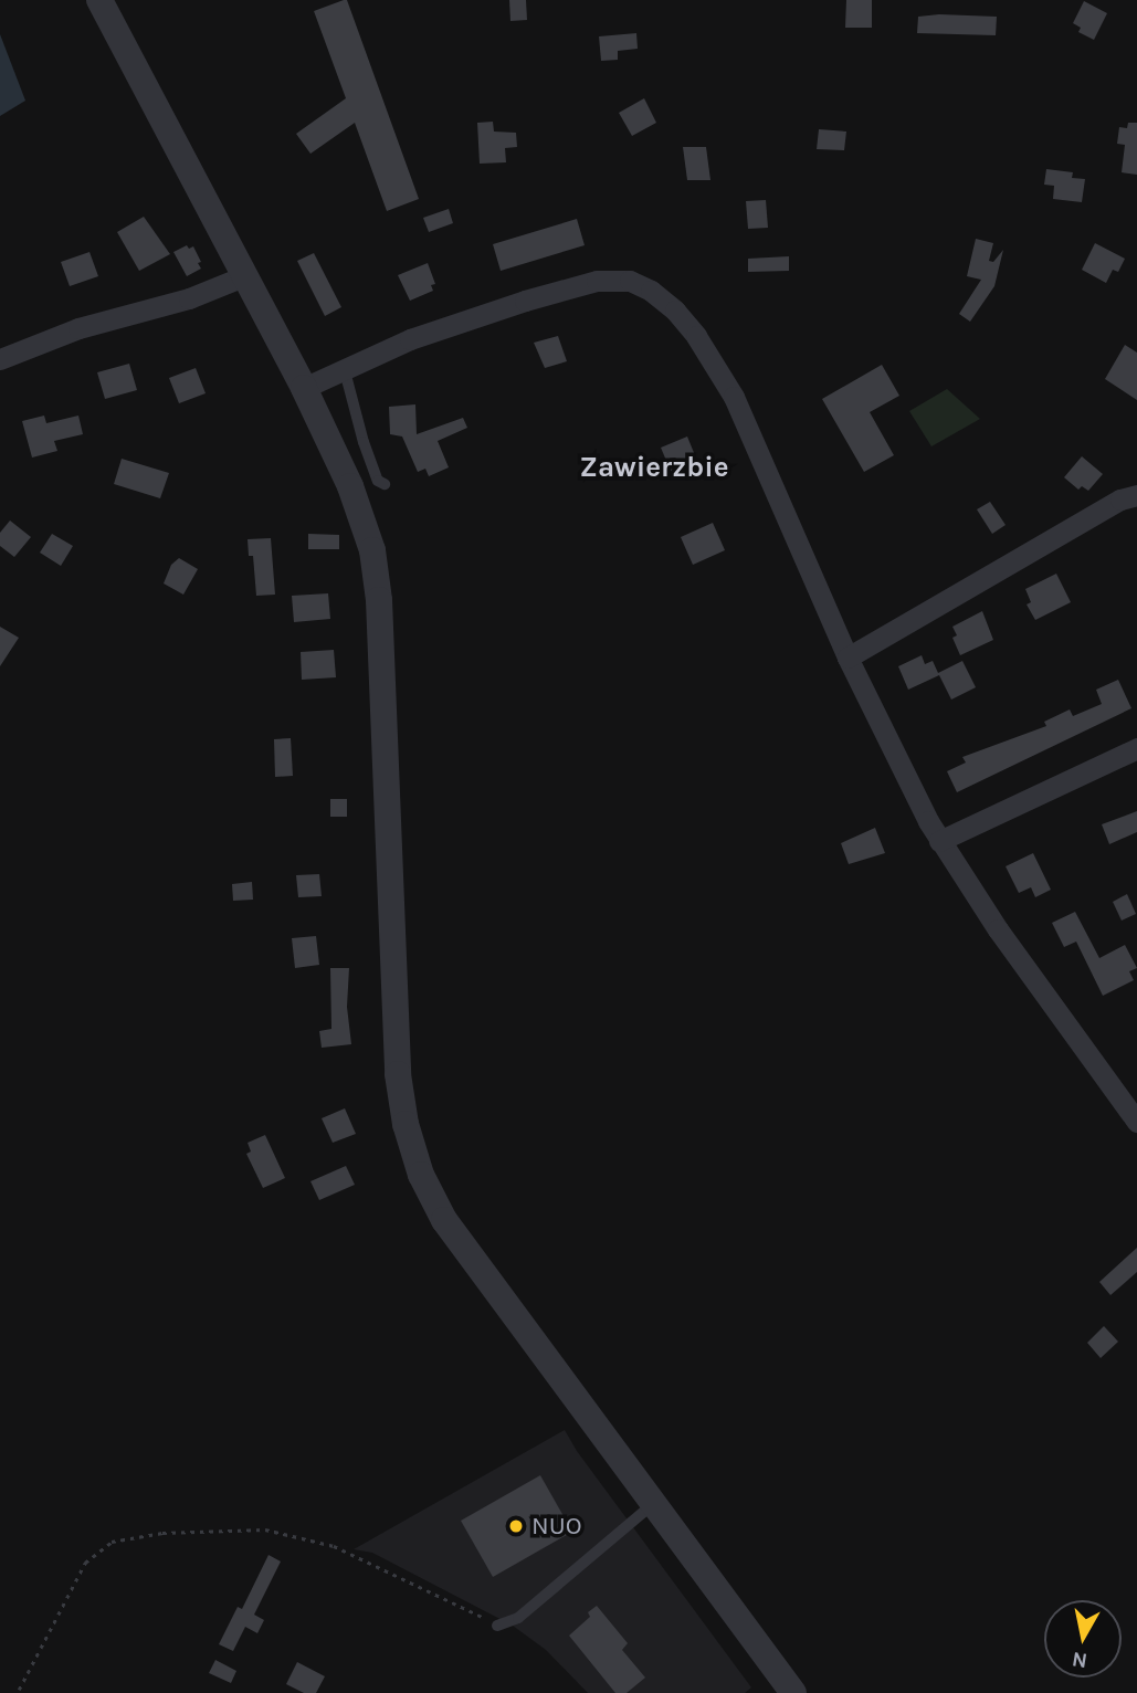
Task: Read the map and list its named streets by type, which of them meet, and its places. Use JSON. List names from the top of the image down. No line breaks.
{"districts":["Zawierzbie"],"places":["NUO"],"north":"bottom"}
